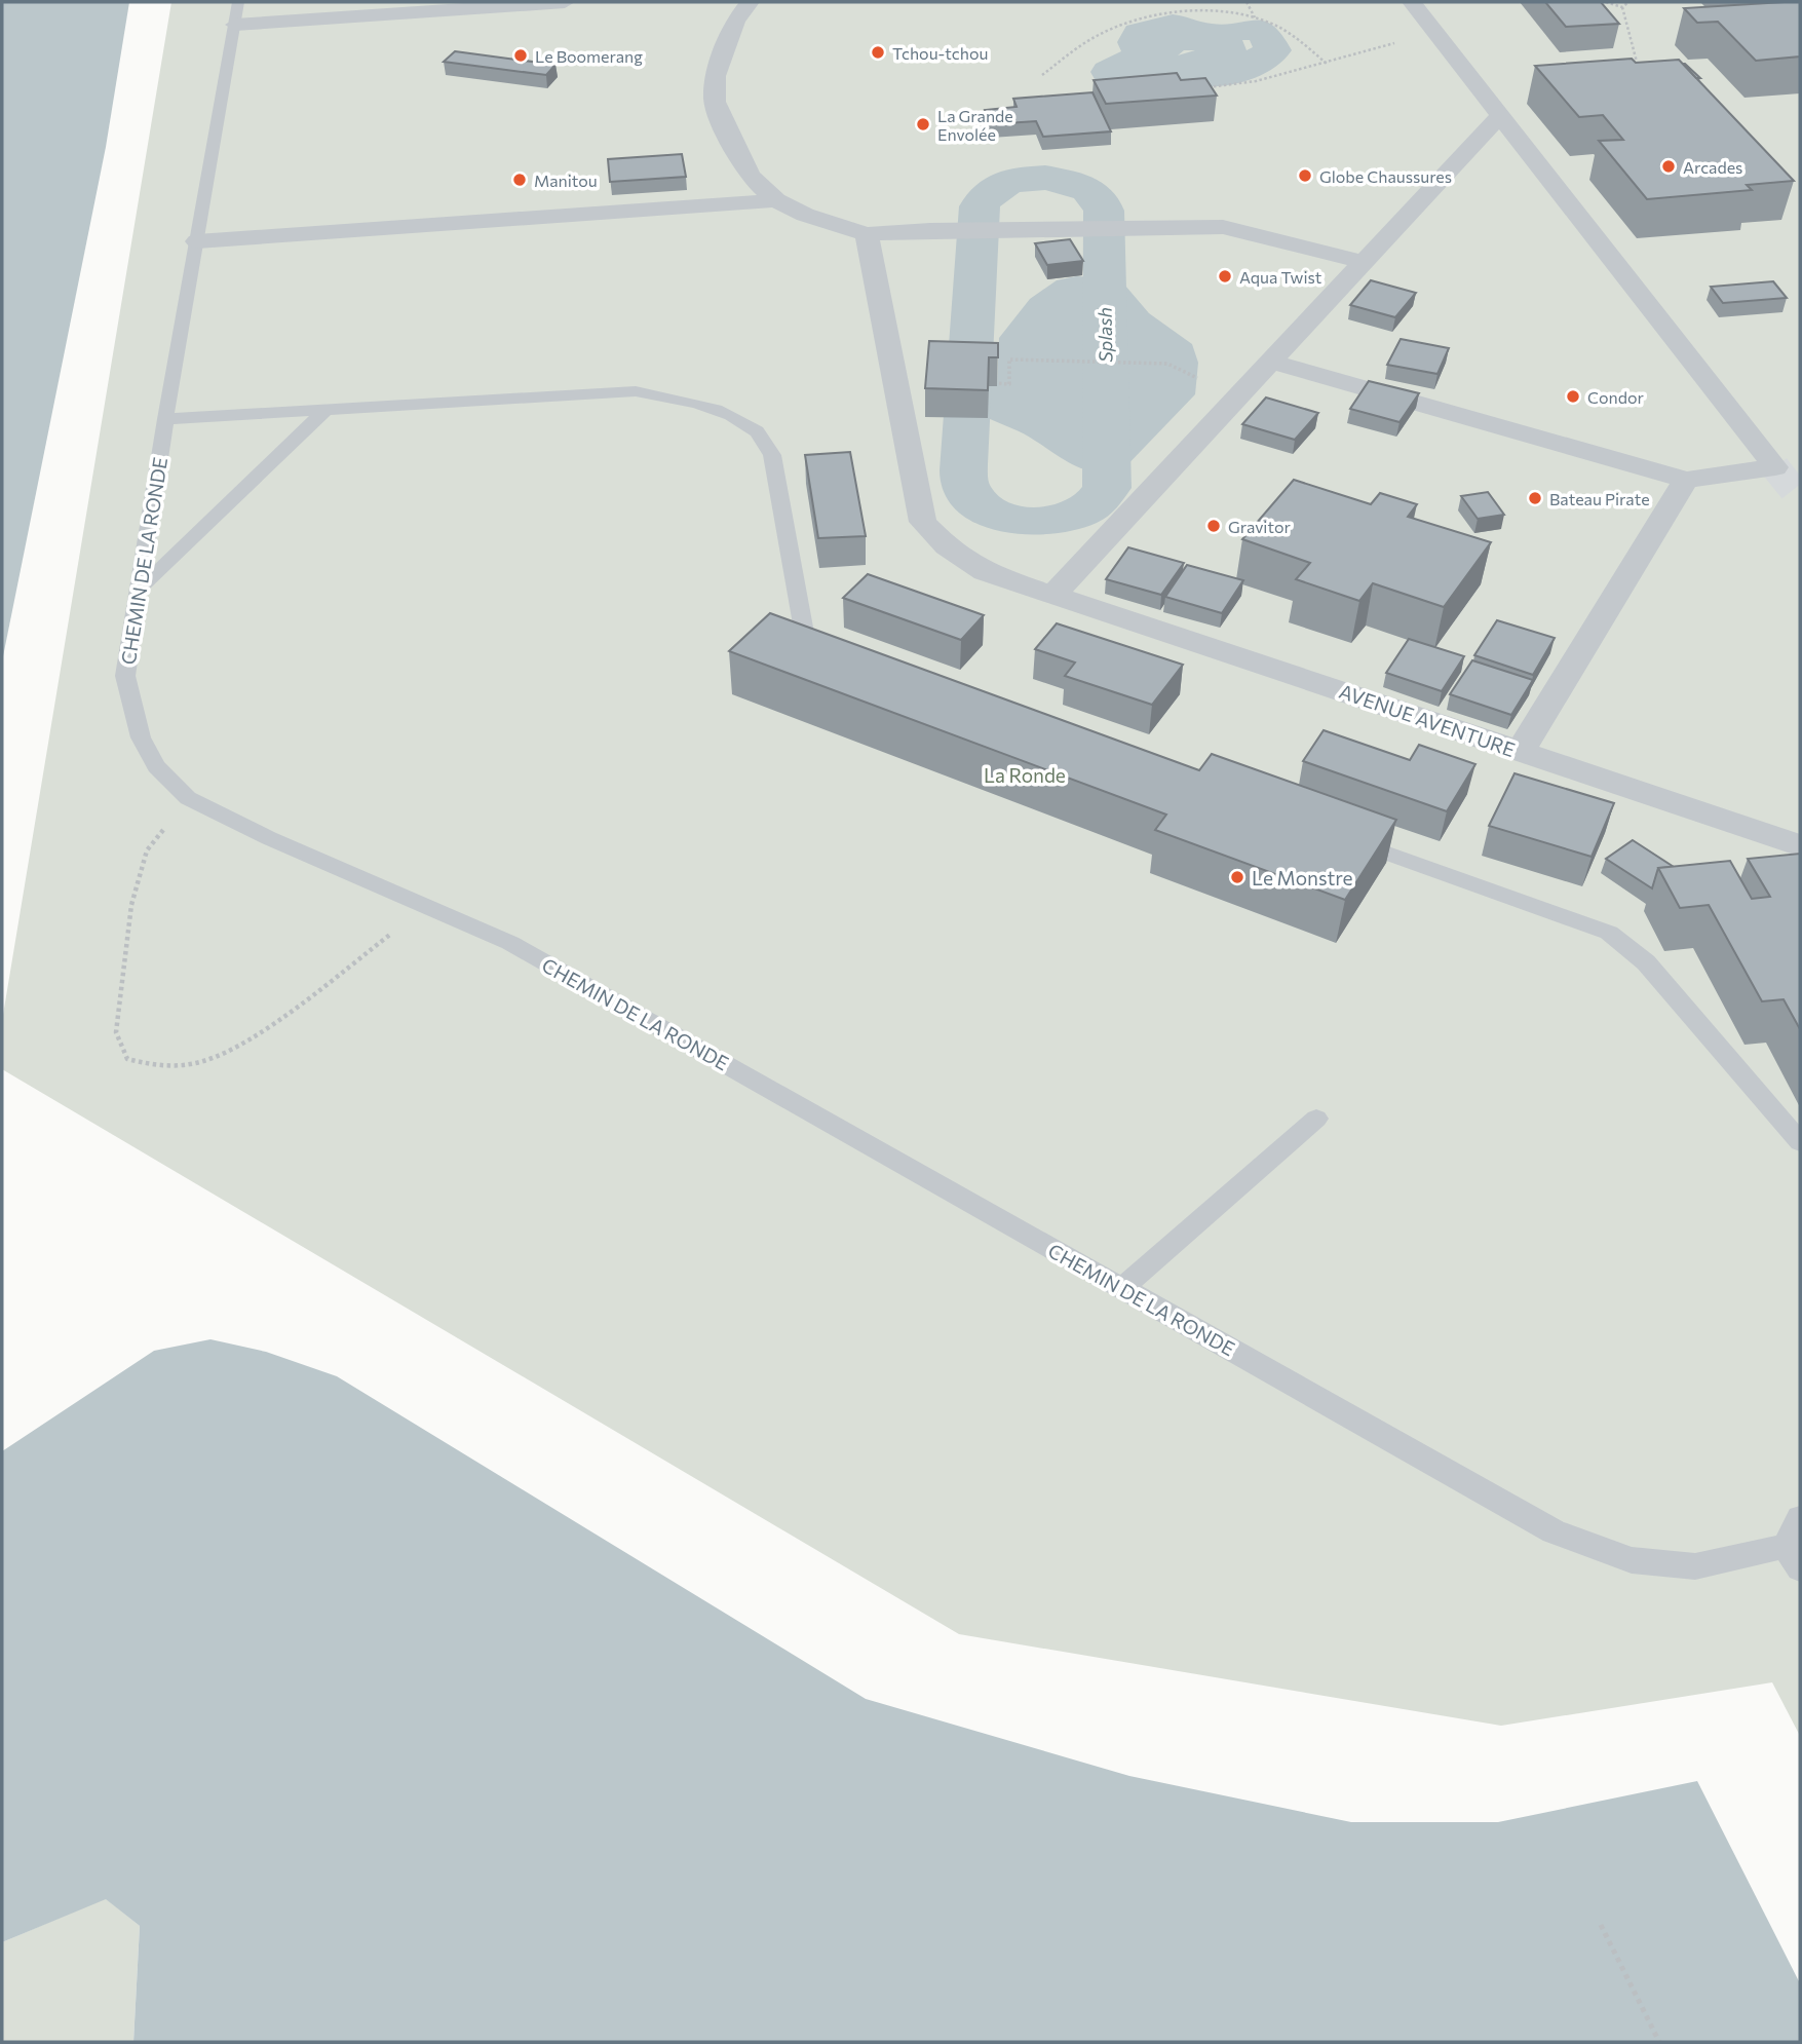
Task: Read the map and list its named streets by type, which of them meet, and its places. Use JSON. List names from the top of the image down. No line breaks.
{"streets":{"street":["AVENUE AVENTURE"],"lane":["CHEMIN DE LA RONDE"]},"water":["Splash"],"parks":["La Ronde"],"places":["Tchou-tchou","Le Boomerang","La Grande Envolée","Arcades","Globe Chaussures","Manitou","Aqua Twist","Condor","Bateau Pirate","Gravitor","Le Monstre"]}
